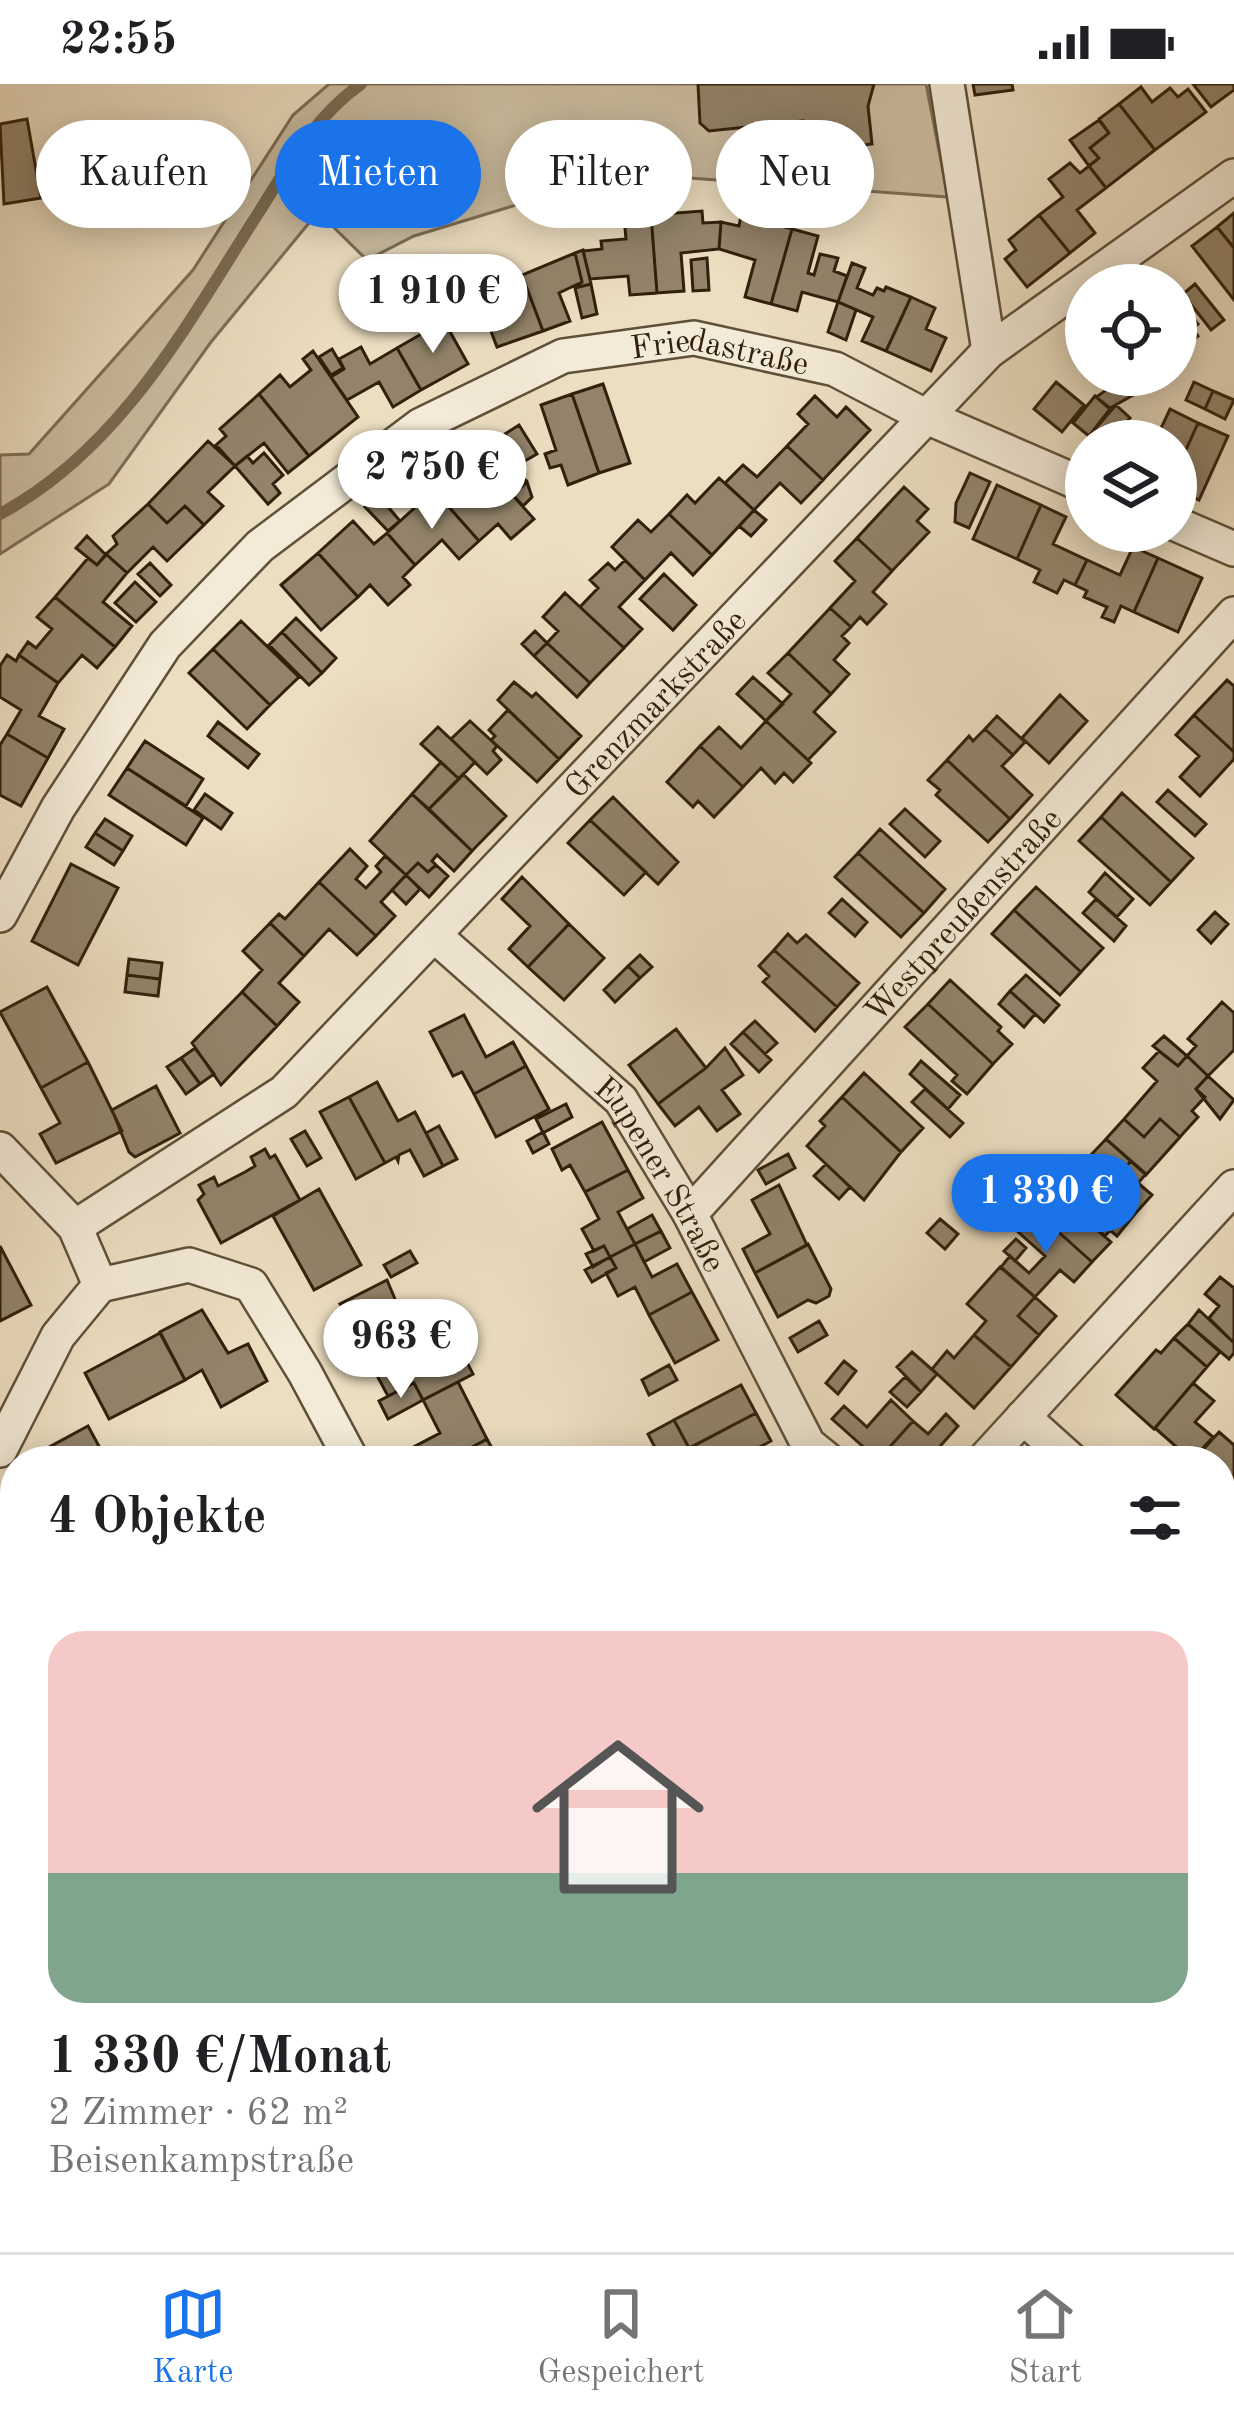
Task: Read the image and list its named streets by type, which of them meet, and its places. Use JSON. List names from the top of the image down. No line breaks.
{"streets":{"street":["Friedastraße","Grenzmarkstraße","Westpreußenstraße","Eupener Straße"]},"crossings":[["Friedastraße","Grenzmarkstraße"],["Grenzmarkstraße","Eupener Straße"],["Westpreußenstraße","Eupener Straße"]],"page":{"status":"22:55","chip":["Kaufen","Mieten","Filter","Neu"],"price":["1 910 €","2 750 €","1 330 €","963 €"],"heading":"4 Objekte","list":[{"name":"1 330 €/Monat","note":"2 Zimmer · 62 m² · Beisenkampstraße"}],"tabs":["Karte","Gespeichert","Start"]}}
